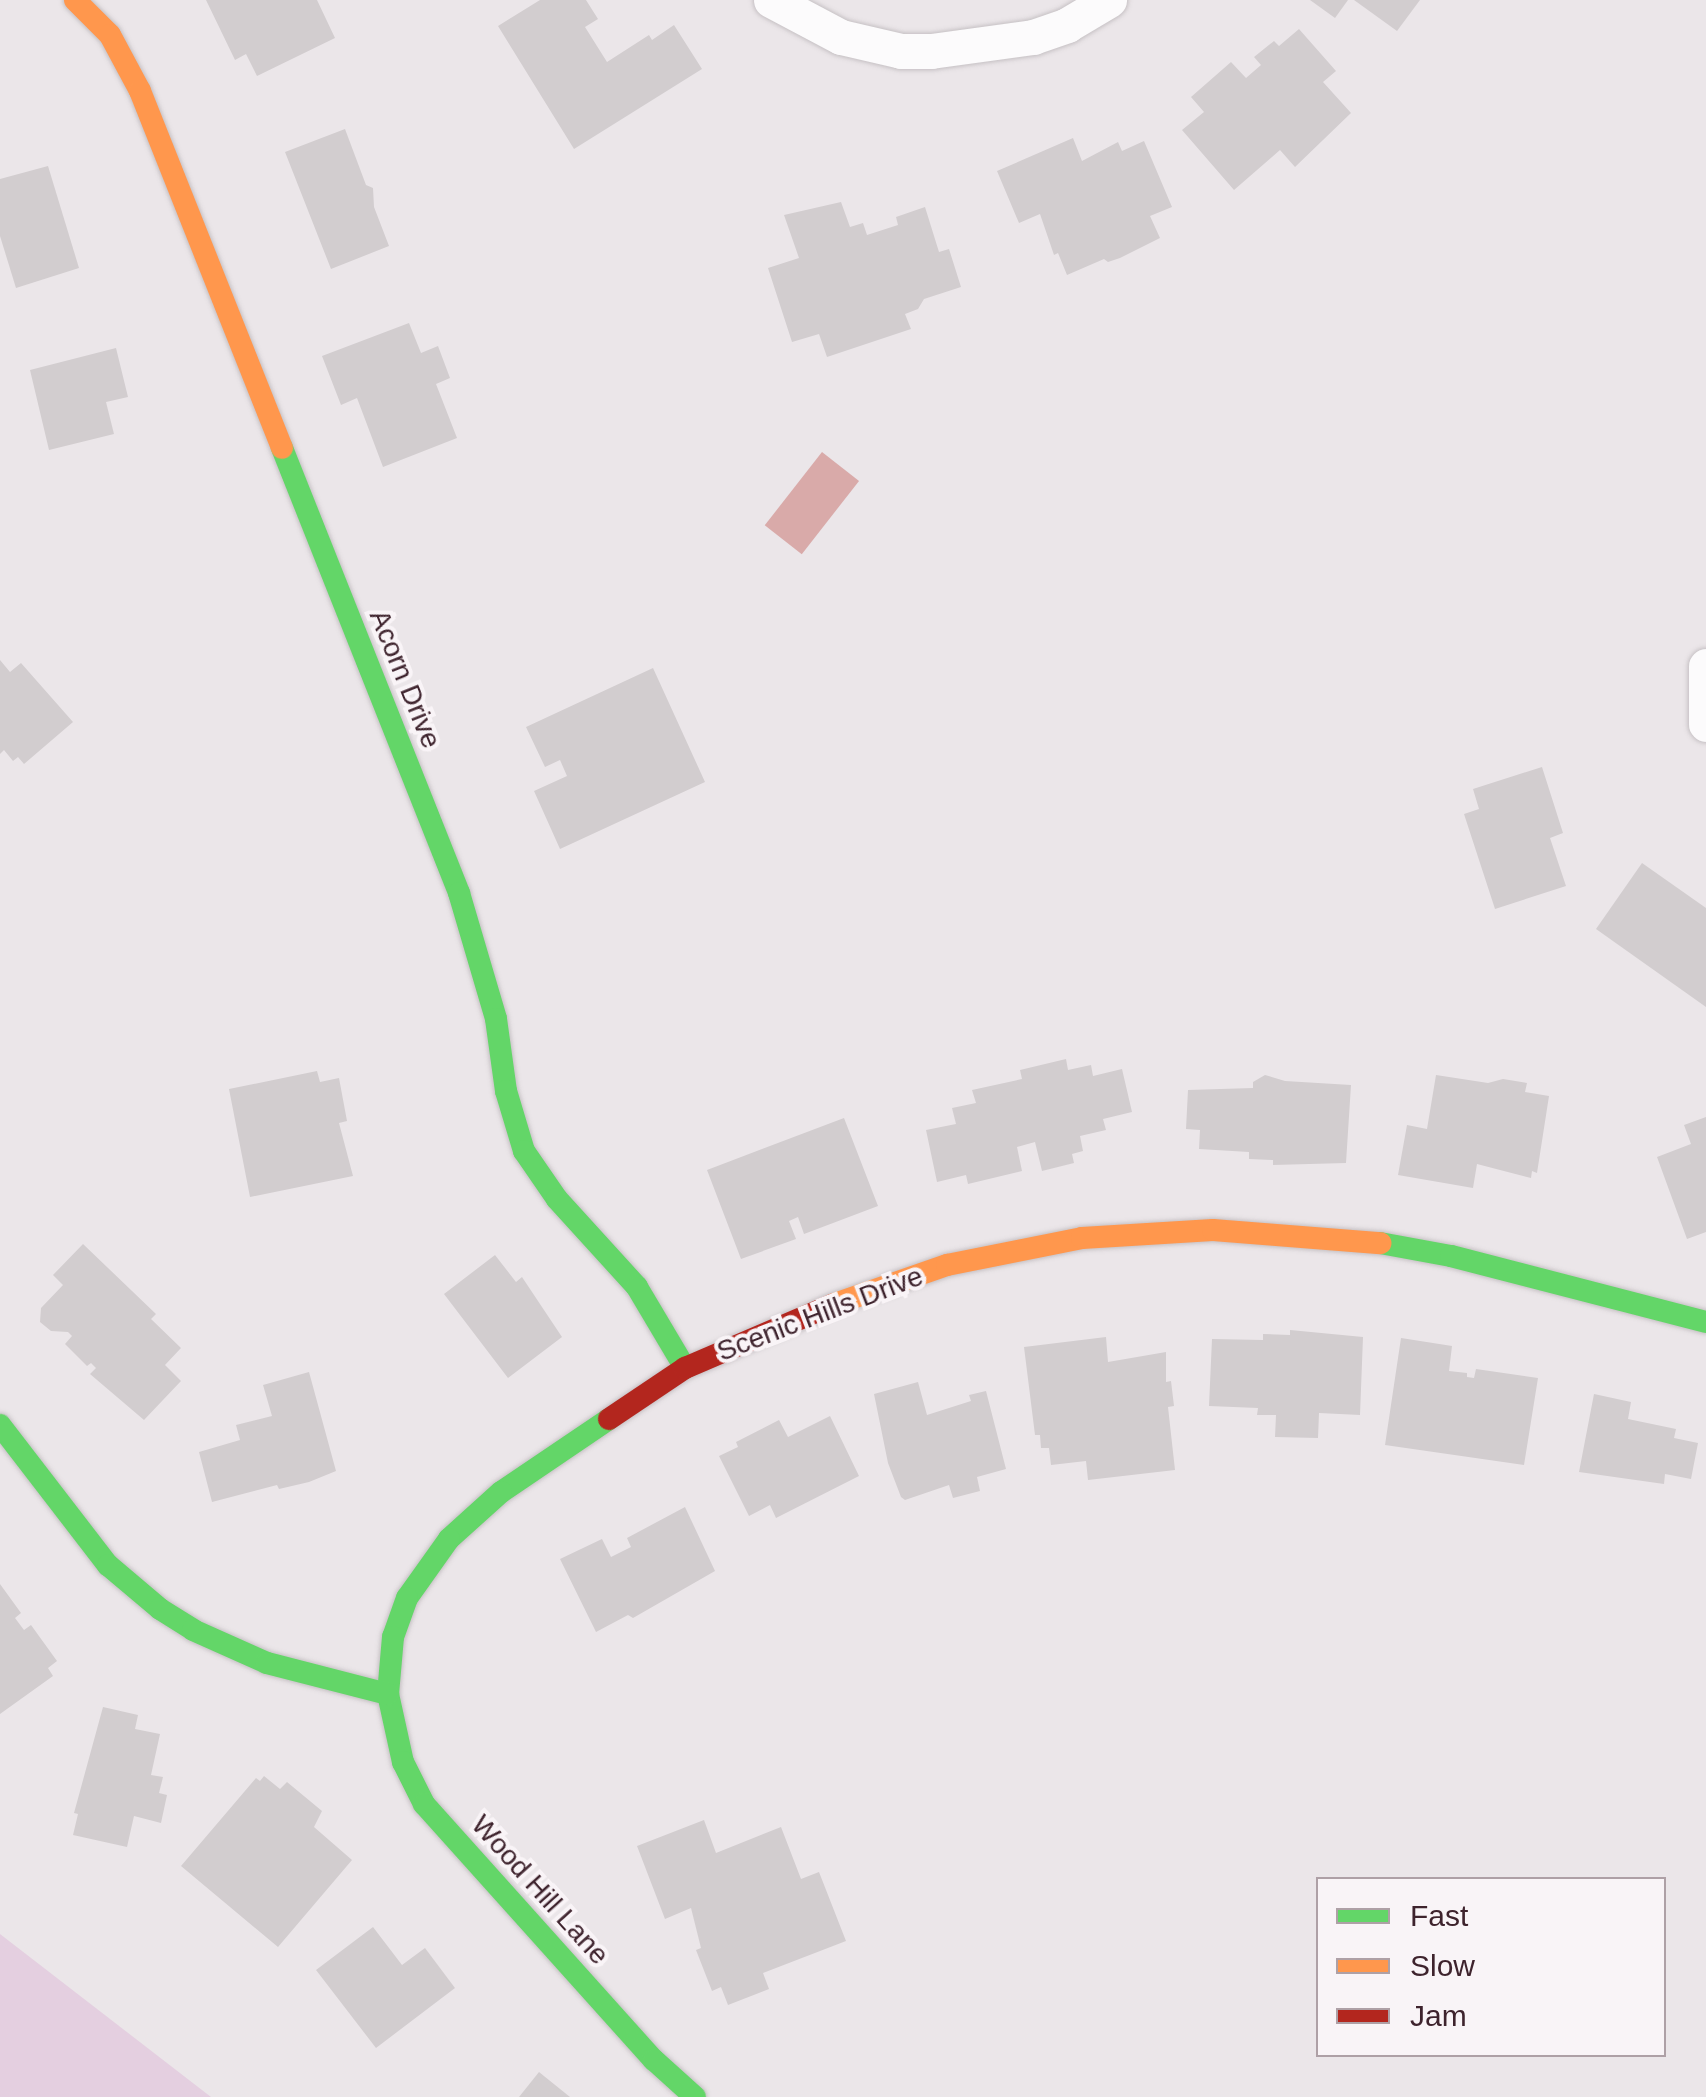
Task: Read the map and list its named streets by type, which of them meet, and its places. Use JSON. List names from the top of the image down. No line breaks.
{"streets":{"street":["Acorn Drive","Scenic Hills Drive","Wood Hill Lane"]},"crossings":[["Acorn Drive","Scenic Hills Drive"],["Scenic Hills Drive","Wood Hill Lane"]],"legend":["Fast","Slow","Jam"]}
